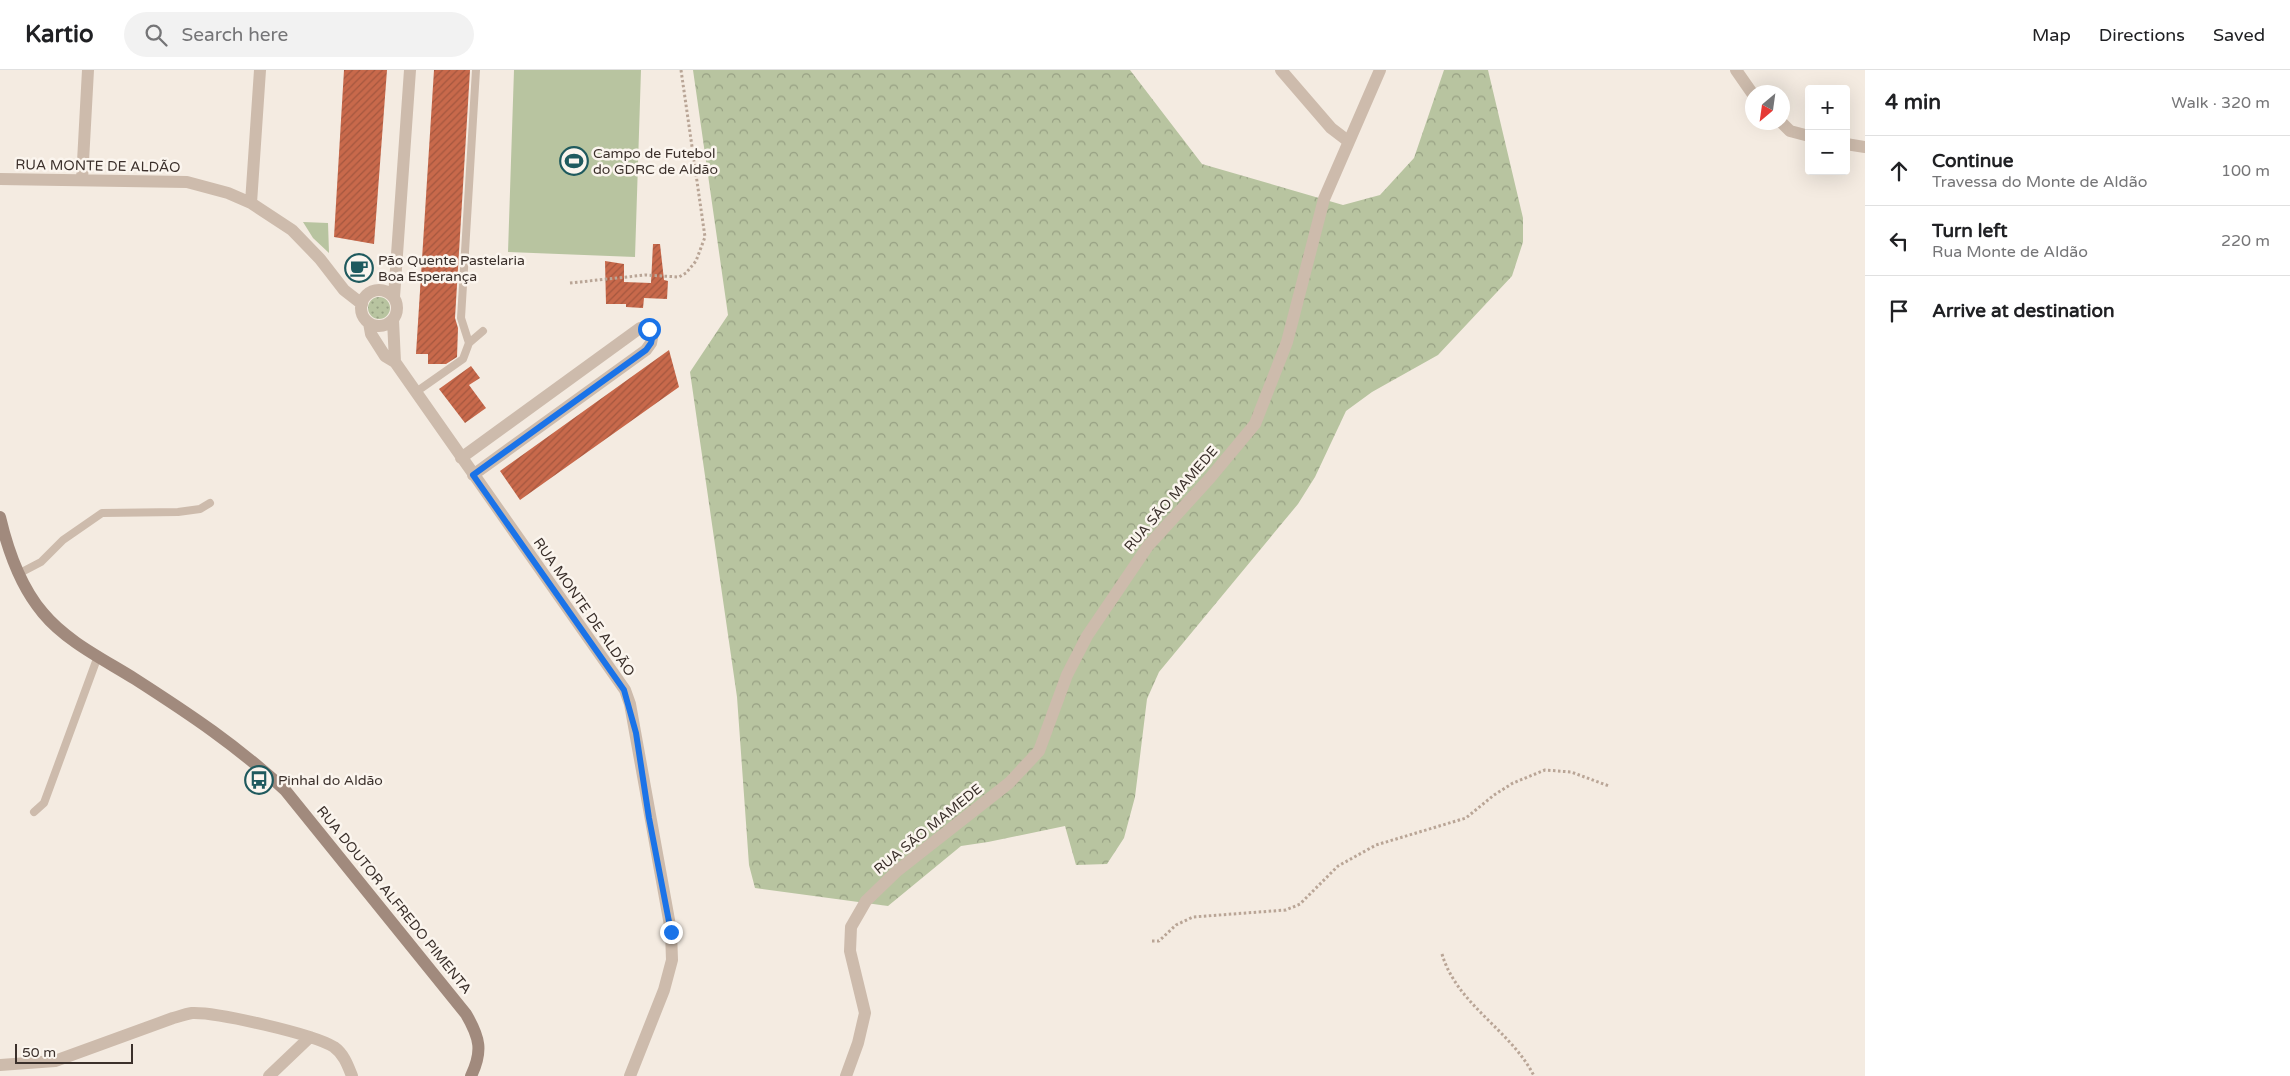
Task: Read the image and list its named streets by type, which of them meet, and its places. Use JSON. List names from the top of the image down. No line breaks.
{"streets":{"main road":["RUA DOUTOR ALFREDO PIMENTA"],"street":["RUA MONTE DE ALDÃO","RUA SÃO MAMEDE"]},"places":{"sports":["Campo de Futebol do GDRC de Aldão"],"cafe":["Pão Quente Pastelaria Boa Esperança"],"bus stop":["Pinhal do Aldão"]},"scale_bar":"50 m","north":"bottom left","page":{"header":"Kartio","search":"Search here","nav":["Map","Directions","Saved"],"heading":["4 min","Walk · 320 m"],"map_buttons":["+","−"],"list":[["Continue","Travessa do Monte de Aldão","100 m"],["Turn left","Rua Monte de Aldão","220 m"],"Arrive at destination"],"scale":"50 m"}}
